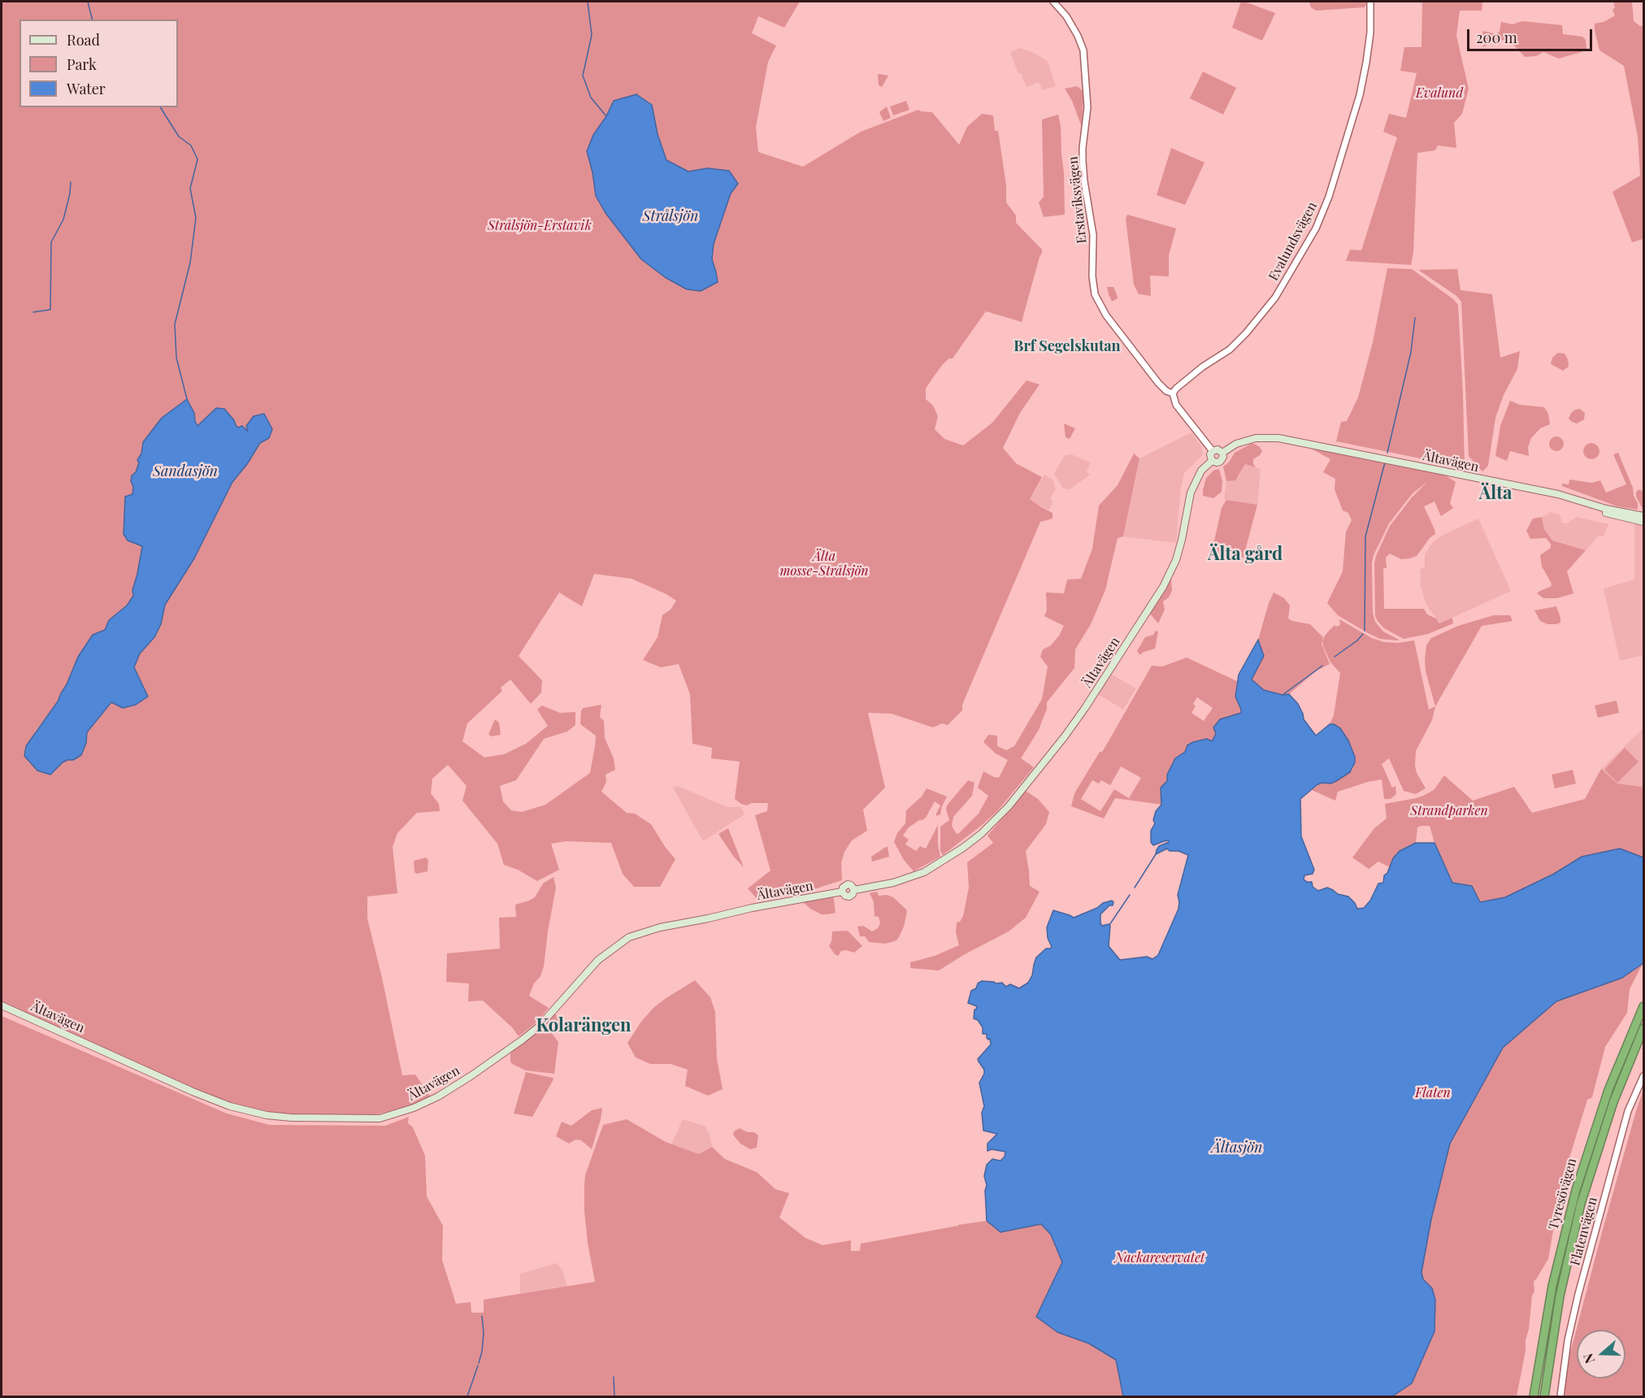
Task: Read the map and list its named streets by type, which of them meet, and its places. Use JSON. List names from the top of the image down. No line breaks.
{"streets":{"highway":["Tyresövägen"],"main road":["Ältavägen"],"street":["Erstaviksvägen","Evalundsvägen","Flatenvägen"]},"crossings":[["Erstaviksvägen","Evalundsvägen"],["Erstaviksvägen","Ältavägen"]],"districts":["Brf Segelskutan","Älta","Älta gård","Kolarängen"],"water":["Strålsjön","Sandasjön","Ältasjön"],"parks":["Evalund","Strålsjön-Erstavik","Älta mosse-Strålsjön","Strandparken","Flaten","Nackareservatet"],"legend":["Road","Park","Water"],"scale_bar":"200 m","north":"left"}
